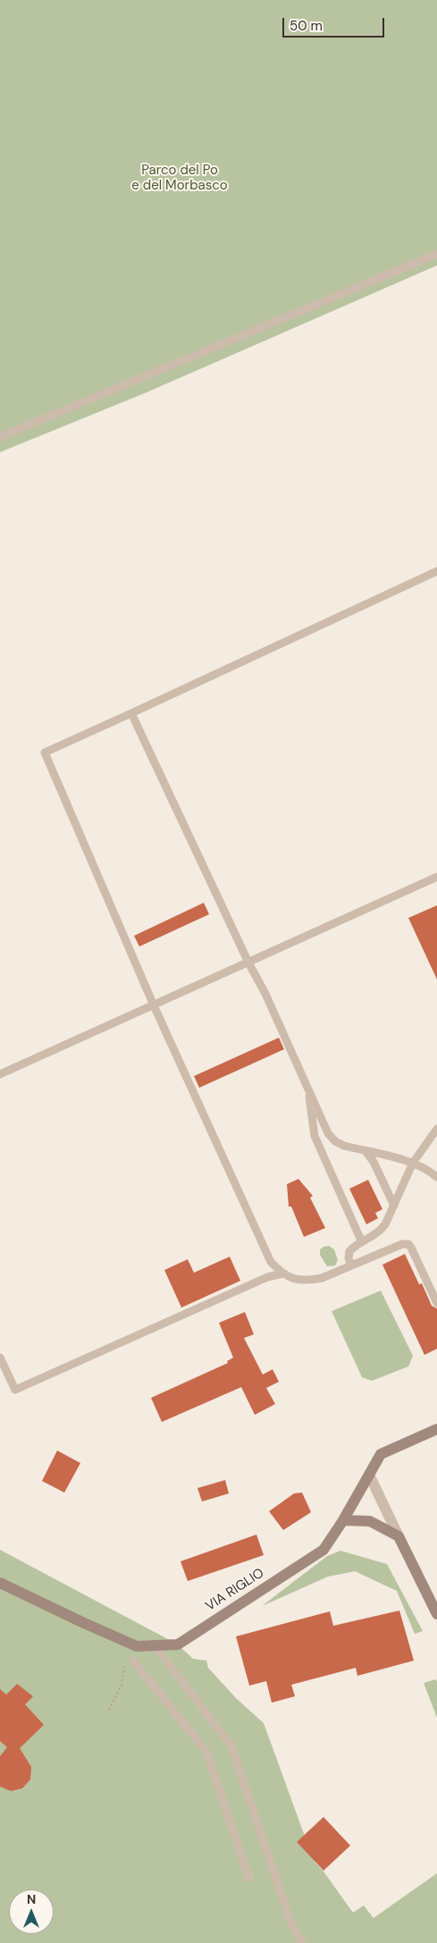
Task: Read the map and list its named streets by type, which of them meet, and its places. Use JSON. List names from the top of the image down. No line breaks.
{"streets":{"street":["VIA RIGLIO"]},"parks":["Parco del Po e del Morbasco"],"scale_bar":"50 m","north":"top"}
